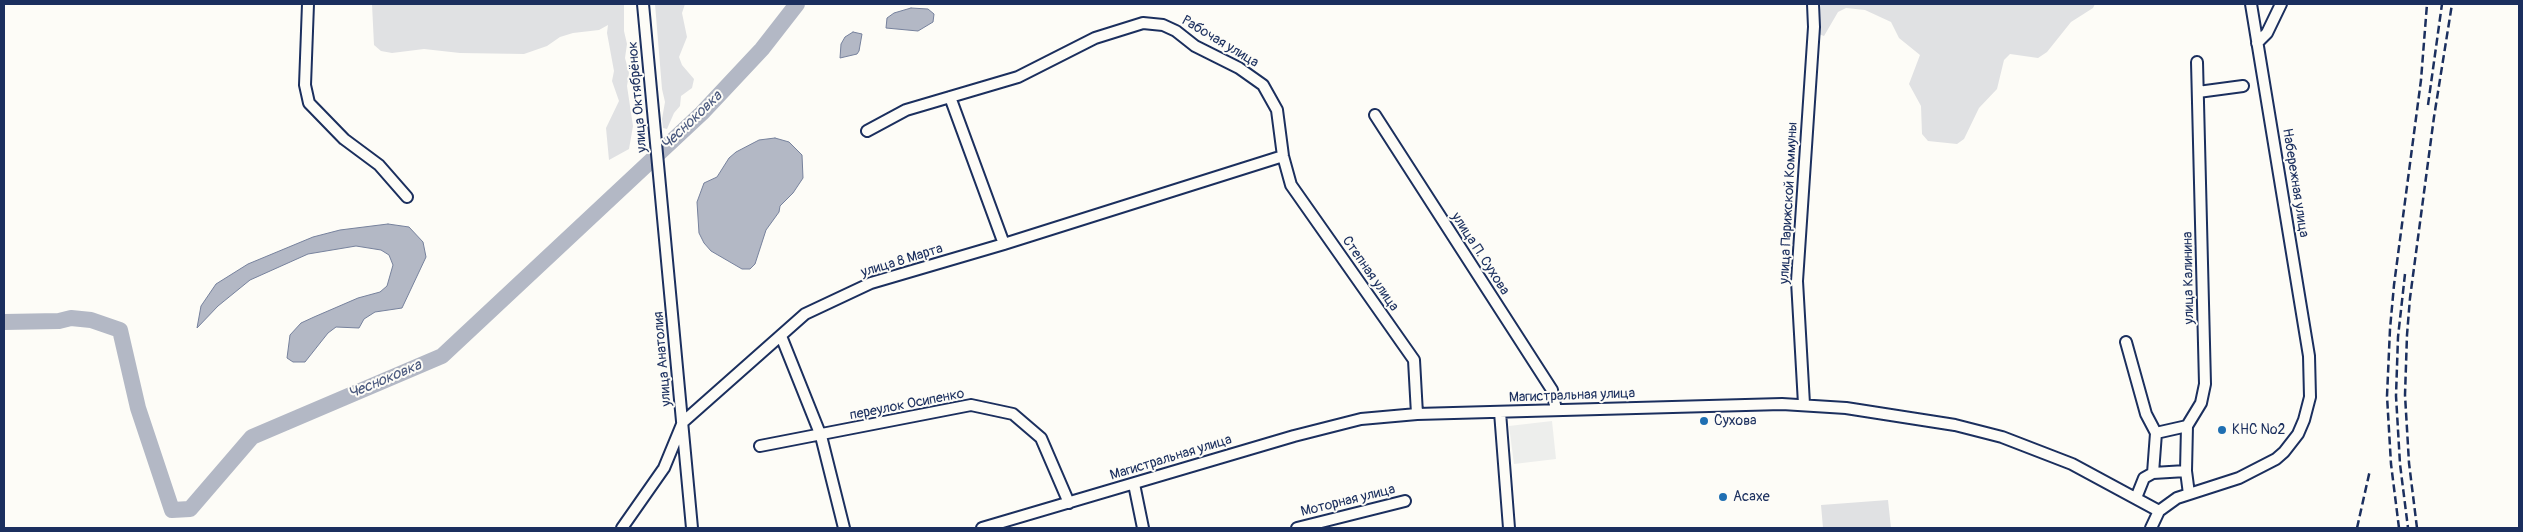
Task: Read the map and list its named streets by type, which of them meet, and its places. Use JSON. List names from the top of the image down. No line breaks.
{"streets":{"street":["Рабочая улица","улица Октябрёнок","Набережная улица","улица Парижской Коммуны","улица П. Сухова","улица 8 Марта","Степная улица","улица Калинина","улица Анатолия","Магистральная улица","переулок Осипенко","Моторная улица"]},"crossings":[["Рабочая улица","улица 8 Марта"],["Рабочая улица","Степная улица"],["улица Октябрёнок","улица Анатолия"],["Набережная улица","Магистральная улица"],["улица Парижской Коммуны","Магистральная улица"],["улица П. Сухова","Магистральная улица"],["улица 8 Марта","Степная улица"],["улица 8 Марта","улица Анатолия"],["Степная улица","Магистральная улица"],["Магистральная улица","переулок Осипенко"]],"water":["Чесноковка"],"places":["Сухова","КНС №2","Асахе"]}
